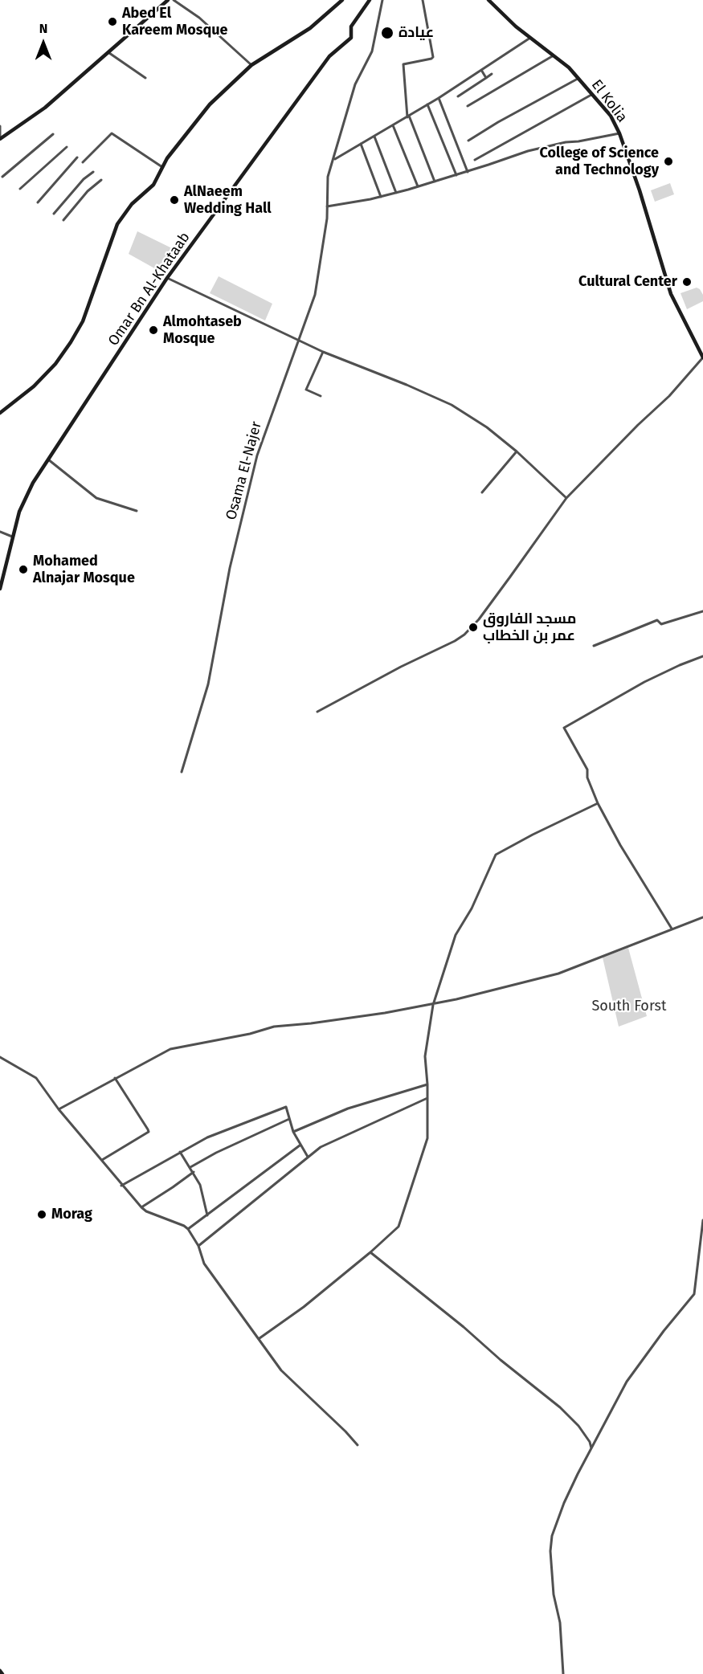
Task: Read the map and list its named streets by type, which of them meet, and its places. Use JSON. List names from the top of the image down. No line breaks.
{"streets":{"street":["El Kolia","Omar Bn Al-Khataab","Osama El-Najer"]},"parks":["South Forst"],"places":["Abed El Kareem Mosque","عيادة","College of Science and Technology","AlNaeem Wedding Hall","Cultural Center","Almohtaseb Mosque","Mohamed Alnajar Mosque","مسجد الفاروق عمر بن الخطاب","Morag"],"north":"top"}
